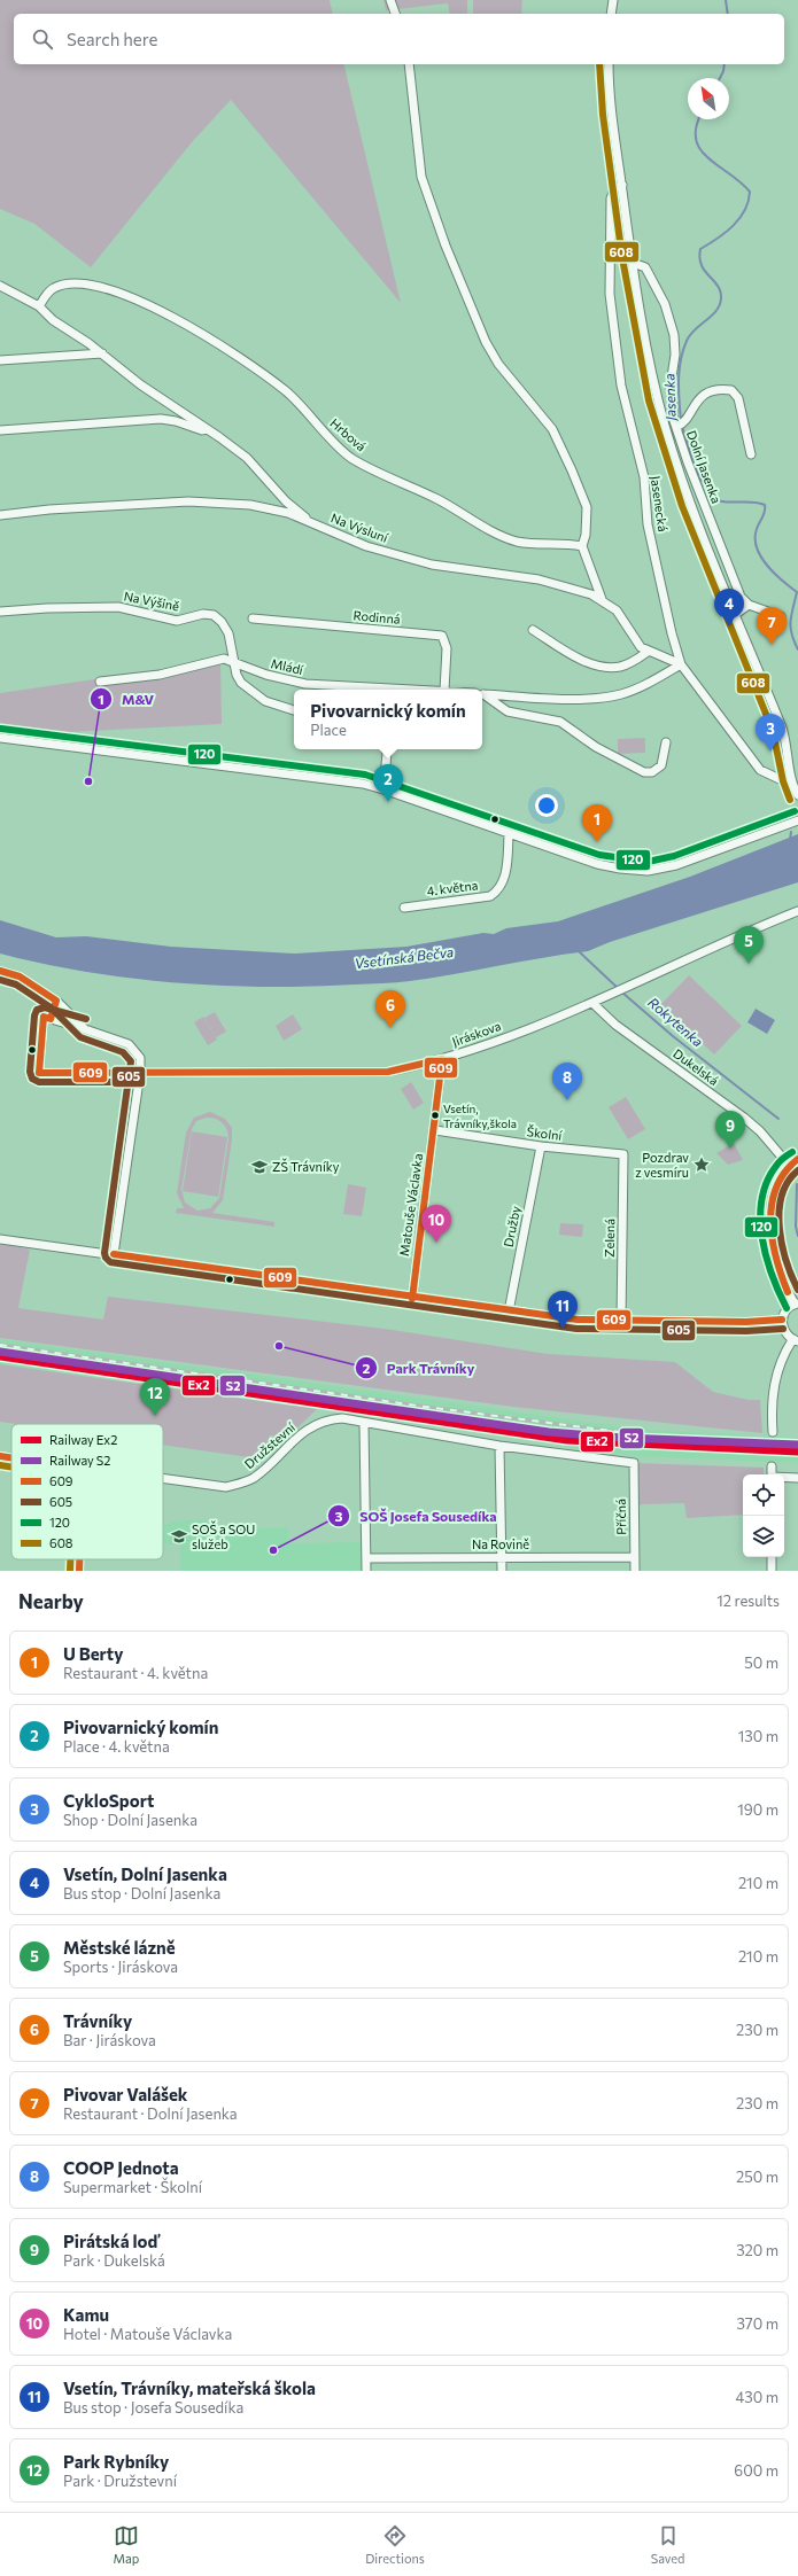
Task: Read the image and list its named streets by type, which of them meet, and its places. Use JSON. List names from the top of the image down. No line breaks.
{"streets":{"street":["Hrbová","Dolní Jasenka","Jasenecká","Na Výsluní","Na Výšině","Rodinná","Mládí","4. května","Jiráskova","Dukelská","Školní","Matouše Václavka","Družby","Zelená","Družstevní","Příčná","Na Rovině"]},"crossings":[["Dolní Jasenka","Jasenecká"],["Jasenecká","Na Výsluní"],["Na Výšině","Mládí"],["Jiráskova","Dukelská"],["Jiráskova","Matouše Václavka"],["Školní","Matouše Václavka"],["Školní","Družby"],["Školní","Zelená"],["Družstevní","Příčná"],["Příčná","Na Rovině"]],"water":["Jasenka","Vsetínská Bečva","Rokytenka"],"places":{"other":["M&V","Vsetín, Trávníky,škola","Park Trávníky","SOŠ Josefa Sousedíka"],"place":["Pozdrav z vesmíru"],"school or university":["ZŠ Trávníky","SOŠ a SOU služeb"]},"lines":["transit line 608","transit line 120","transit line 609","transit line 605","rail line S2","rail line Ex2"],"legend":["Railway Ex2","Railway S2","609","605","120","608"],"north":"top left","page":{"search":"Search here","pins":["4","7","3","2","1","5","6","8","9","10","11","12"],"popup":["Pivovarnický komín","Place"],"heading":["Nearby","12 results"],"list":[{"mark":"1","name":"U Berty","note":"Restaurant · 4. května","value":"50 m"},{"mark":"2","name":"Pivovarnický komín","note":"Place · 4. května","value":"130 m"},{"mark":"3","name":"CykloSport","note":"Shop · Dolní Jasenka","value":"190 m"},{"mark":"4","name":"Vsetín, Dolní Jasenka","note":"Bus stop · Dolní Jasenka","value":"210 m"},{"mark":"5","name":"Městské lázně","note":"Sports · Jiráskova","value":"210 m"},{"mark":"6","name":"Trávníky","note":"Bar · Jiráskova","value":"230 m"},{"mark":"7","name":"Pivovar Valášek","note":"Restaurant · Dolní Jasenka","value":"230 m"},{"mark":"8","name":"COOP Jednota","note":"Supermarket · Školní","value":"250 m"},{"mark":"9","name":"Pirátská loď","note":"Park · Dukelská","value":"320 m"},{"mark":"10","name":"Kamu","note":"Hotel · Matouše Václavka","value":"370 m"},{"mark":"11","name":"Vsetín, Trávníky, mateřská škola","note":"Bus stop · Josefa Sousedíka","value":"430 m"},{"mark":"12","name":"Park Rybníky","note":"Park · Družstevní","value":"600 m"}],"nav":["Map","Directions","Saved"]}}
